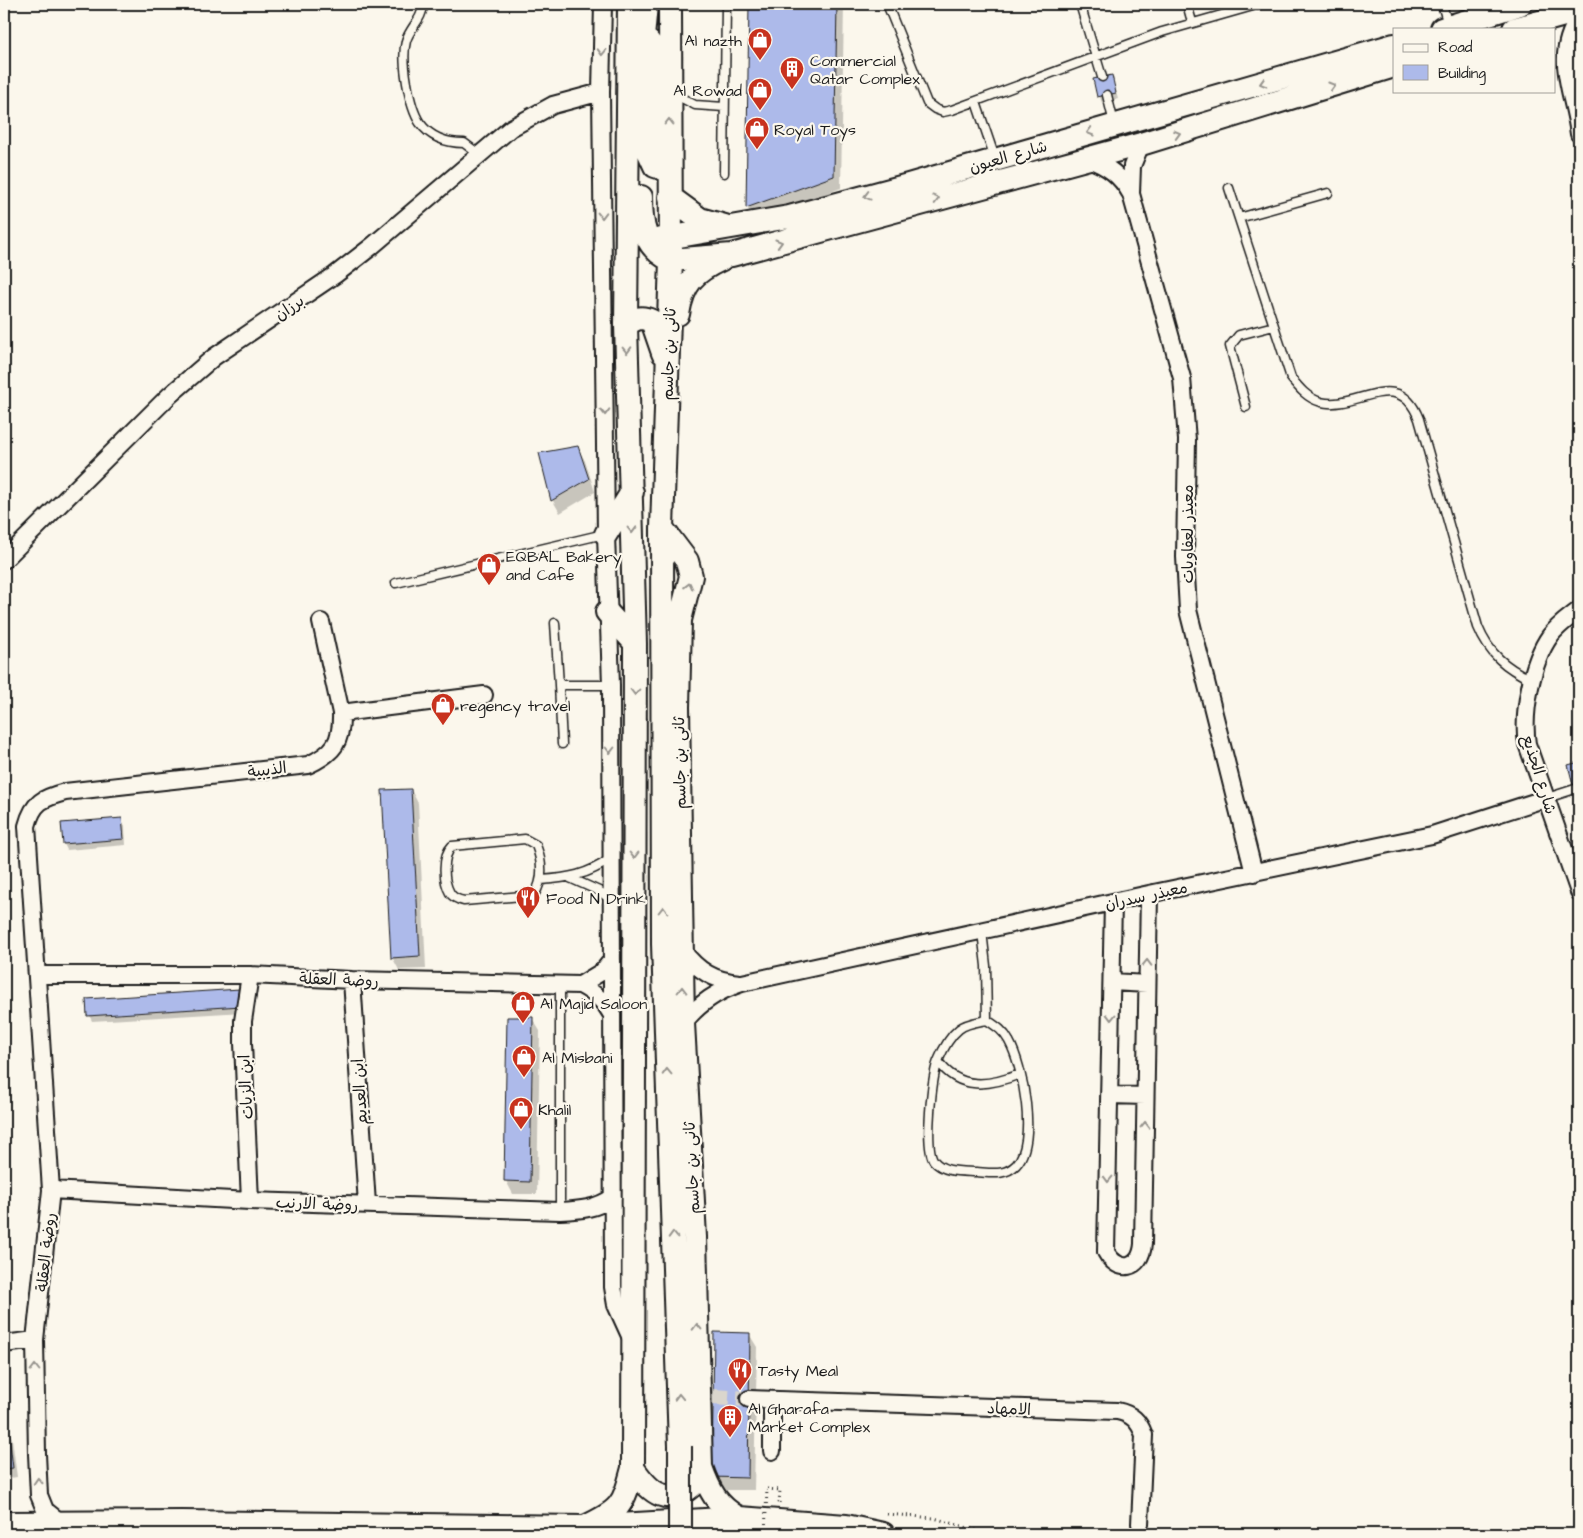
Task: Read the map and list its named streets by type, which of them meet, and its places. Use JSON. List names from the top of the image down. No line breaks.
{"streets":{"main road":["شارع العيون","ثانى بن جاسم"],"street":["برزان","معيذر لعفاويات","الذيبية","شارع الجذيع","معيذر سدران","روضة العقلة","ابن الزيات","ابن العديم","روضة الارنب","الامهاد"]},"crossings":[["شارع العيون","ثانى بن جاسم"],["شارع العيون","معيذر لعفاويات"],["ثانى بن جاسم","معيذر سدران"],["معيذر لعفاويات","معيذر سدران"],["الذيبية","روضة العقلة"],["شارع الجذيع","معيذر سدران"],["روضة العقلة","ابن الزيات"],["روضة العقلة","ابن العديم"],["روضة العقلة","روضة الارنب"],["ابن الزيات","روضة الارنب"],["ابن العديم","روضة الارنب"]],"places":{"shop":["Al nazth","Al Rowad","Royal Toys","EQBAL Bakery and Cafe","regency travel","Al Majid Saloon","Al Misbani","Khalil"],"building":["Commercial Qatar Complex","Al Gharafa Market Complex"],"restaurant":["Food N Drink","Tasty Meal"]},"legend":["Road","Building"]}
